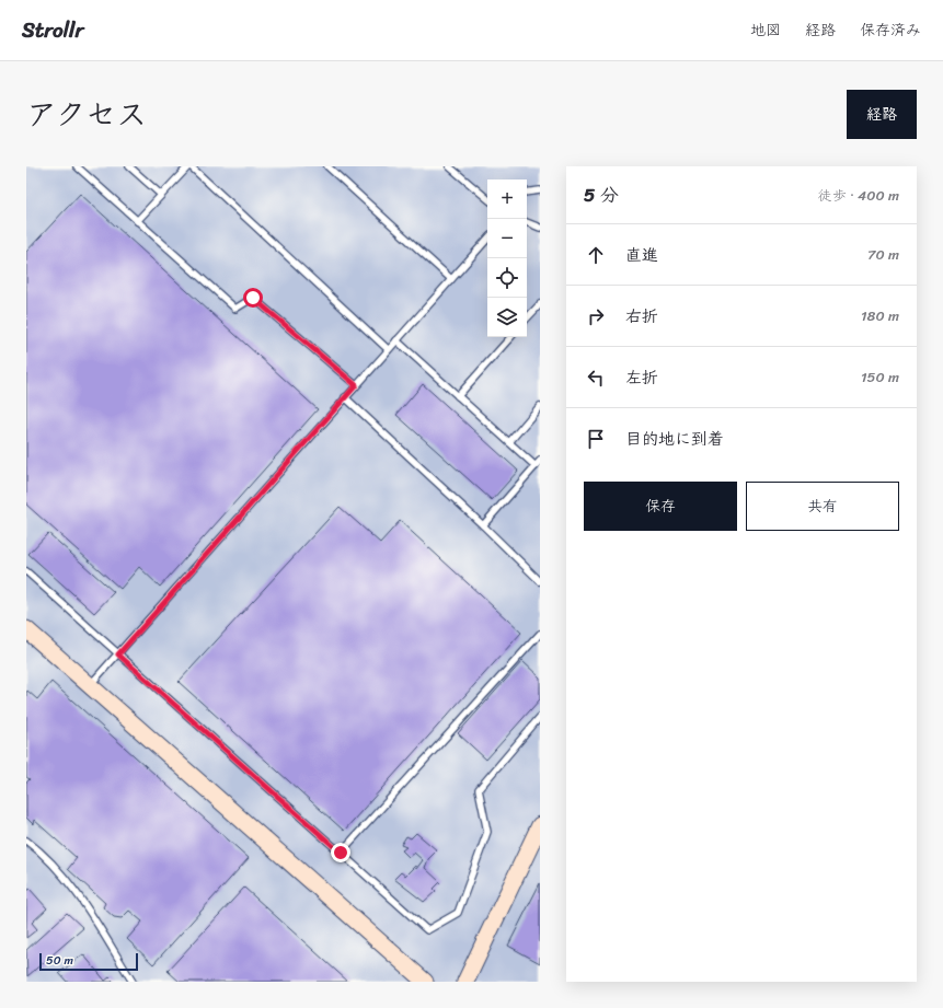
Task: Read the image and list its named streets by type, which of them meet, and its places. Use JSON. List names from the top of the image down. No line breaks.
{"scale_bar":"50 m","page":{"header":"Strollr","nav":["地図","経路","保存済み"],"title":"アクセス","buttons":["経路",["保存","共有"]],"heading":["5 分","徒歩 · 400 m"],"map_buttons":["+","−"],"list":[["直進","70 m"],["右折","180 m"],["左折","150 m"],"目的地に到着"],"scale":"50 m"}}
